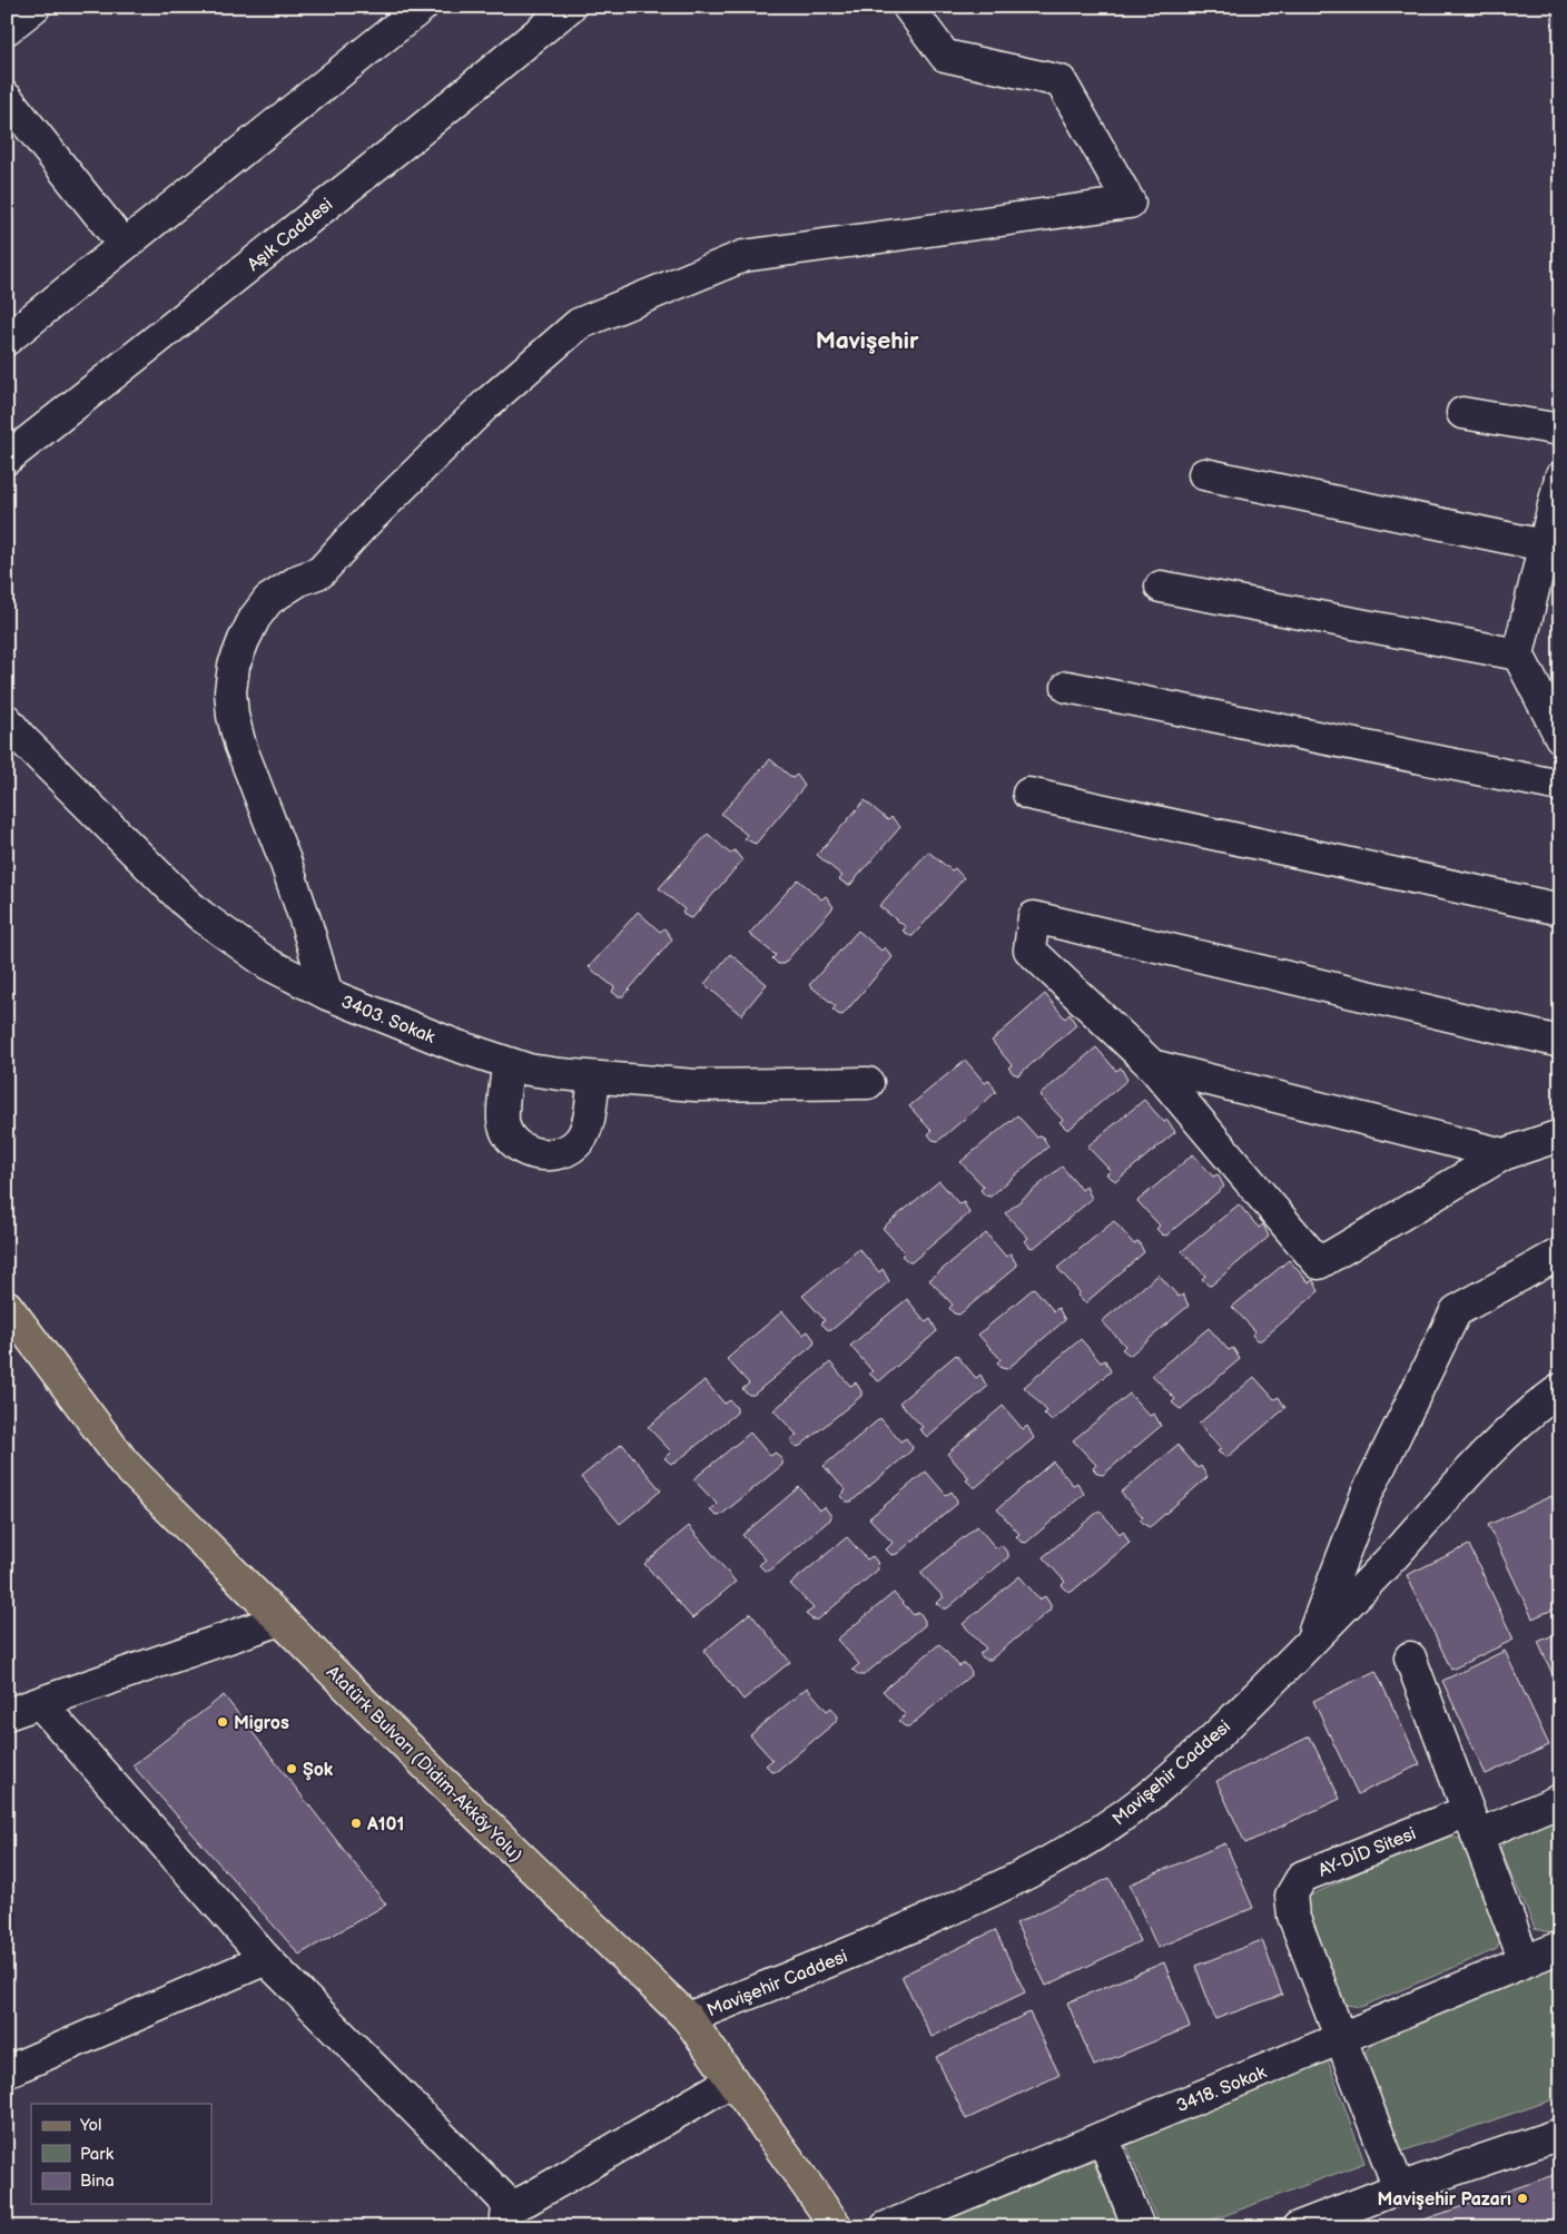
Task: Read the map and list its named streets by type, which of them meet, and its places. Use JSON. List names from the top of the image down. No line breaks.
{"streets":{"main road":["Atatürk Bulvarı (Didim-Akköy Yolu)"],"street":["Aşık Caddesi","3403. Sokak","Mavişehir Caddesi","AY-DİD Sitesi","3418. Sokak"]},"crossings":[["Atatürk Bulvarı (Didim-Akköy Yolu)","Mavişehir Caddesi"],["AY-DİD Sitesi","3418. Sokak"]],"districts":["Mavişehir"],"places":["Migros","Şok","A101","Mavişehir Pazarı"],"legend":["Yol","Park","Bina"]}
